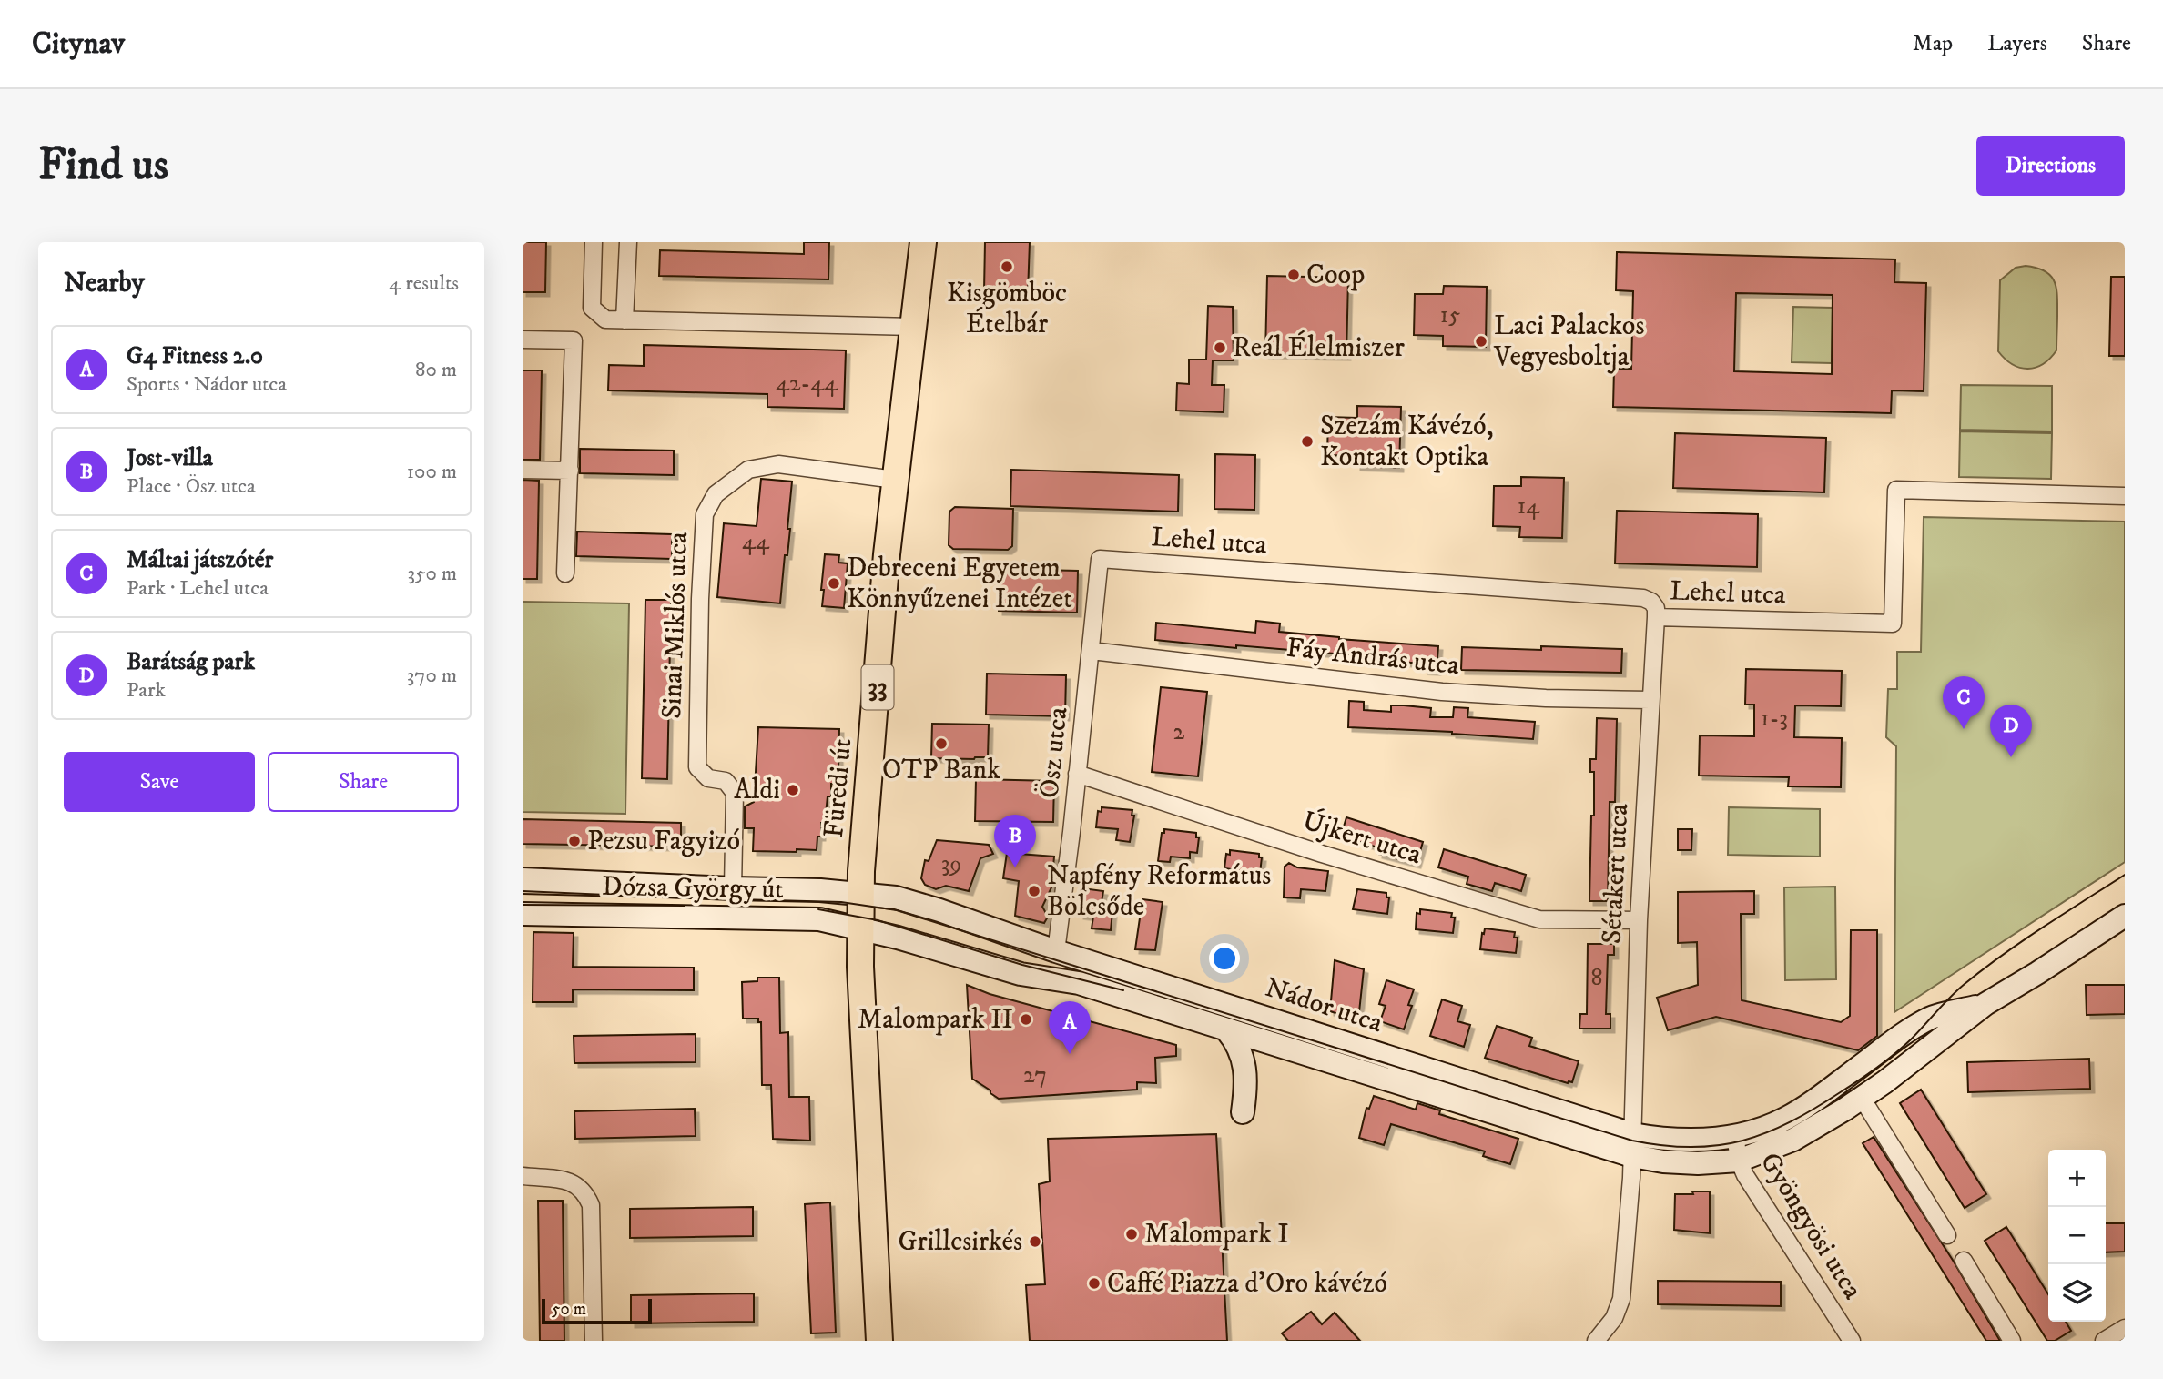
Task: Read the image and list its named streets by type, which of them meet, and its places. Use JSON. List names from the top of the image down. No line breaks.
{"streets":{"main road":["33","Füredi út"],"street":["Lehel utca","Sinai Miklós utca","Fáy András utca","Ösz utca","Újkert utca","Sétakert utca","Dózsa György út","Nádor utca","Gyöngyösi utca"]},"crossings":[["Lehel utca","Ösz utca"],["Lehel utca","Sétakert utca"],["Sinai Miklós utca","Füredi út"],["Sinai Miklós utca","Dózsa György út"],["Fáy András utca","Ösz utca"],["Fáy András utca","Sétakert utca"],["Ösz utca","Újkert utca"],["Ösz utca","Nádor utca"],["Füredi út","Dózsa György út"],["Füredi út","Nádor utca"],["Újkert utca","Sétakert utca"],["Sétakert utca","Nádor utca"],["Dózsa György út","Nádor utca"],["Nádor utca","Gyöngyösi utca"]],"places":["Kisgömböc Ételbár","Coop","Laci Palackos Vegyesboltja","Reál Élelmiszer","Szezám Kávézó, Kontakt Optika","Debreceni Egyetem Könnyűzenei Intézet","OTP Bank","Aldi","Pezsu Fagyizó","Napfény Református Bölcsőde","Malompark II","Malompark I","Grillcsirkés","Caffé Piazza d'Oro kávézó"],"house_numbers":["15","42-44","14","44","1-3","2","39","8","27"],"scale_bar":"50 m","page":{"header":"Citynav","nav":["Map","Layers","Share"],"buttons":["Directions",["Save","Share"]],"title":"Find us","heading":["Nearby","4 results"],"list":[{"mark":"A","name":"G4 Fitness 2.0","note":"Sports · Nádor utca","value":"80 m"},{"mark":"B","name":"Jost-villa","note":"Place · Ösz utca","value":"100 m"},{"mark":"C","name":"Máltai játszótér","note":"Park · Lehel utca","value":"350 m"},{"mark":"D","name":"Barátság park","note":"Park","value":"370 m"}],"pins":["C","D","B","A"],"map_buttons":["+","−"],"scale":"50 m"}}
